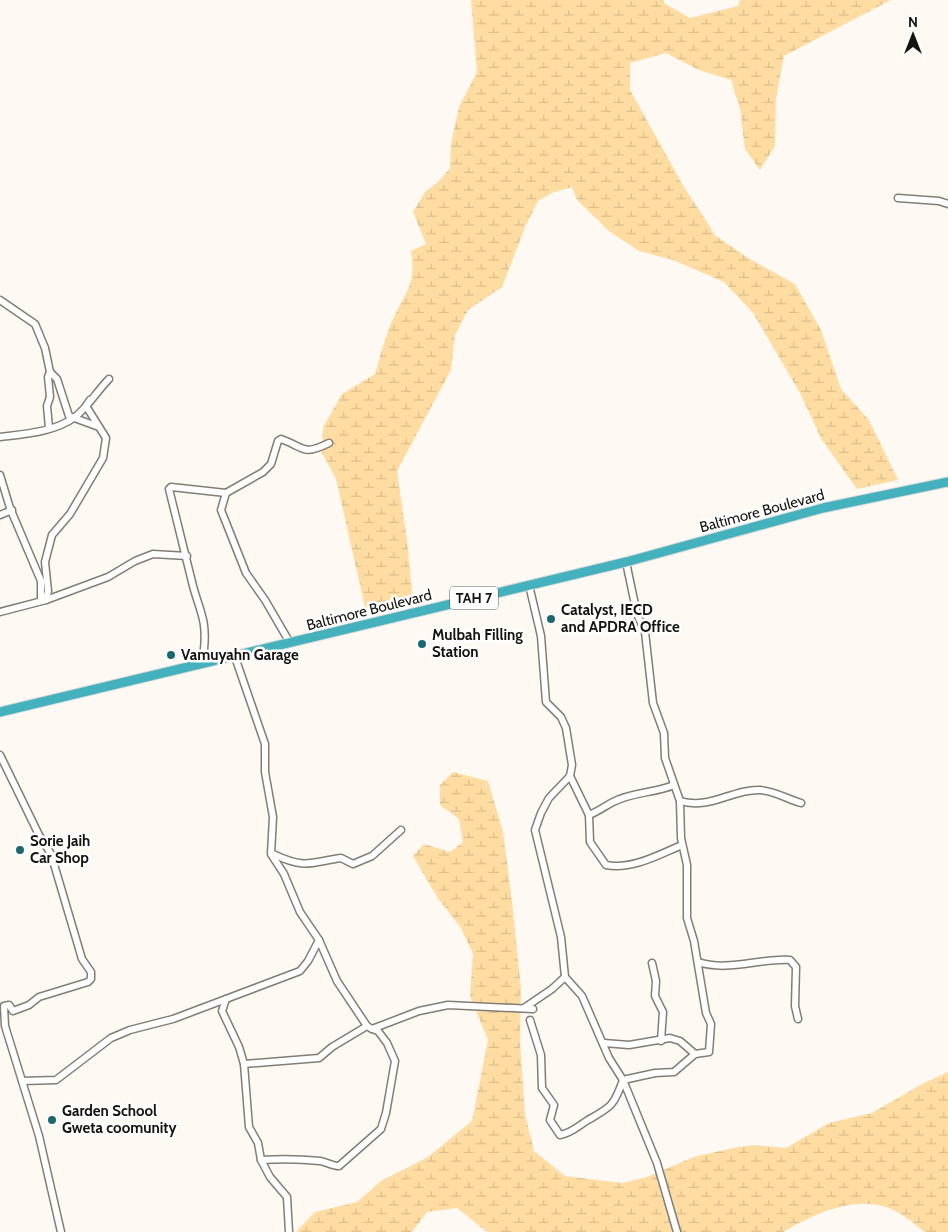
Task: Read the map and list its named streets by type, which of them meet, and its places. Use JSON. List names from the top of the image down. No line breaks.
{"streets":{"highway":["Baltimore Boulevard","TAH 7"]},"places":["Catalyst, IECD and APDRA Office","Mulbah Filling Station","Vamuyahn Garage","Sorie Jaih Car Shop","Garden School Gweta coomunity"],"north":"top"}
